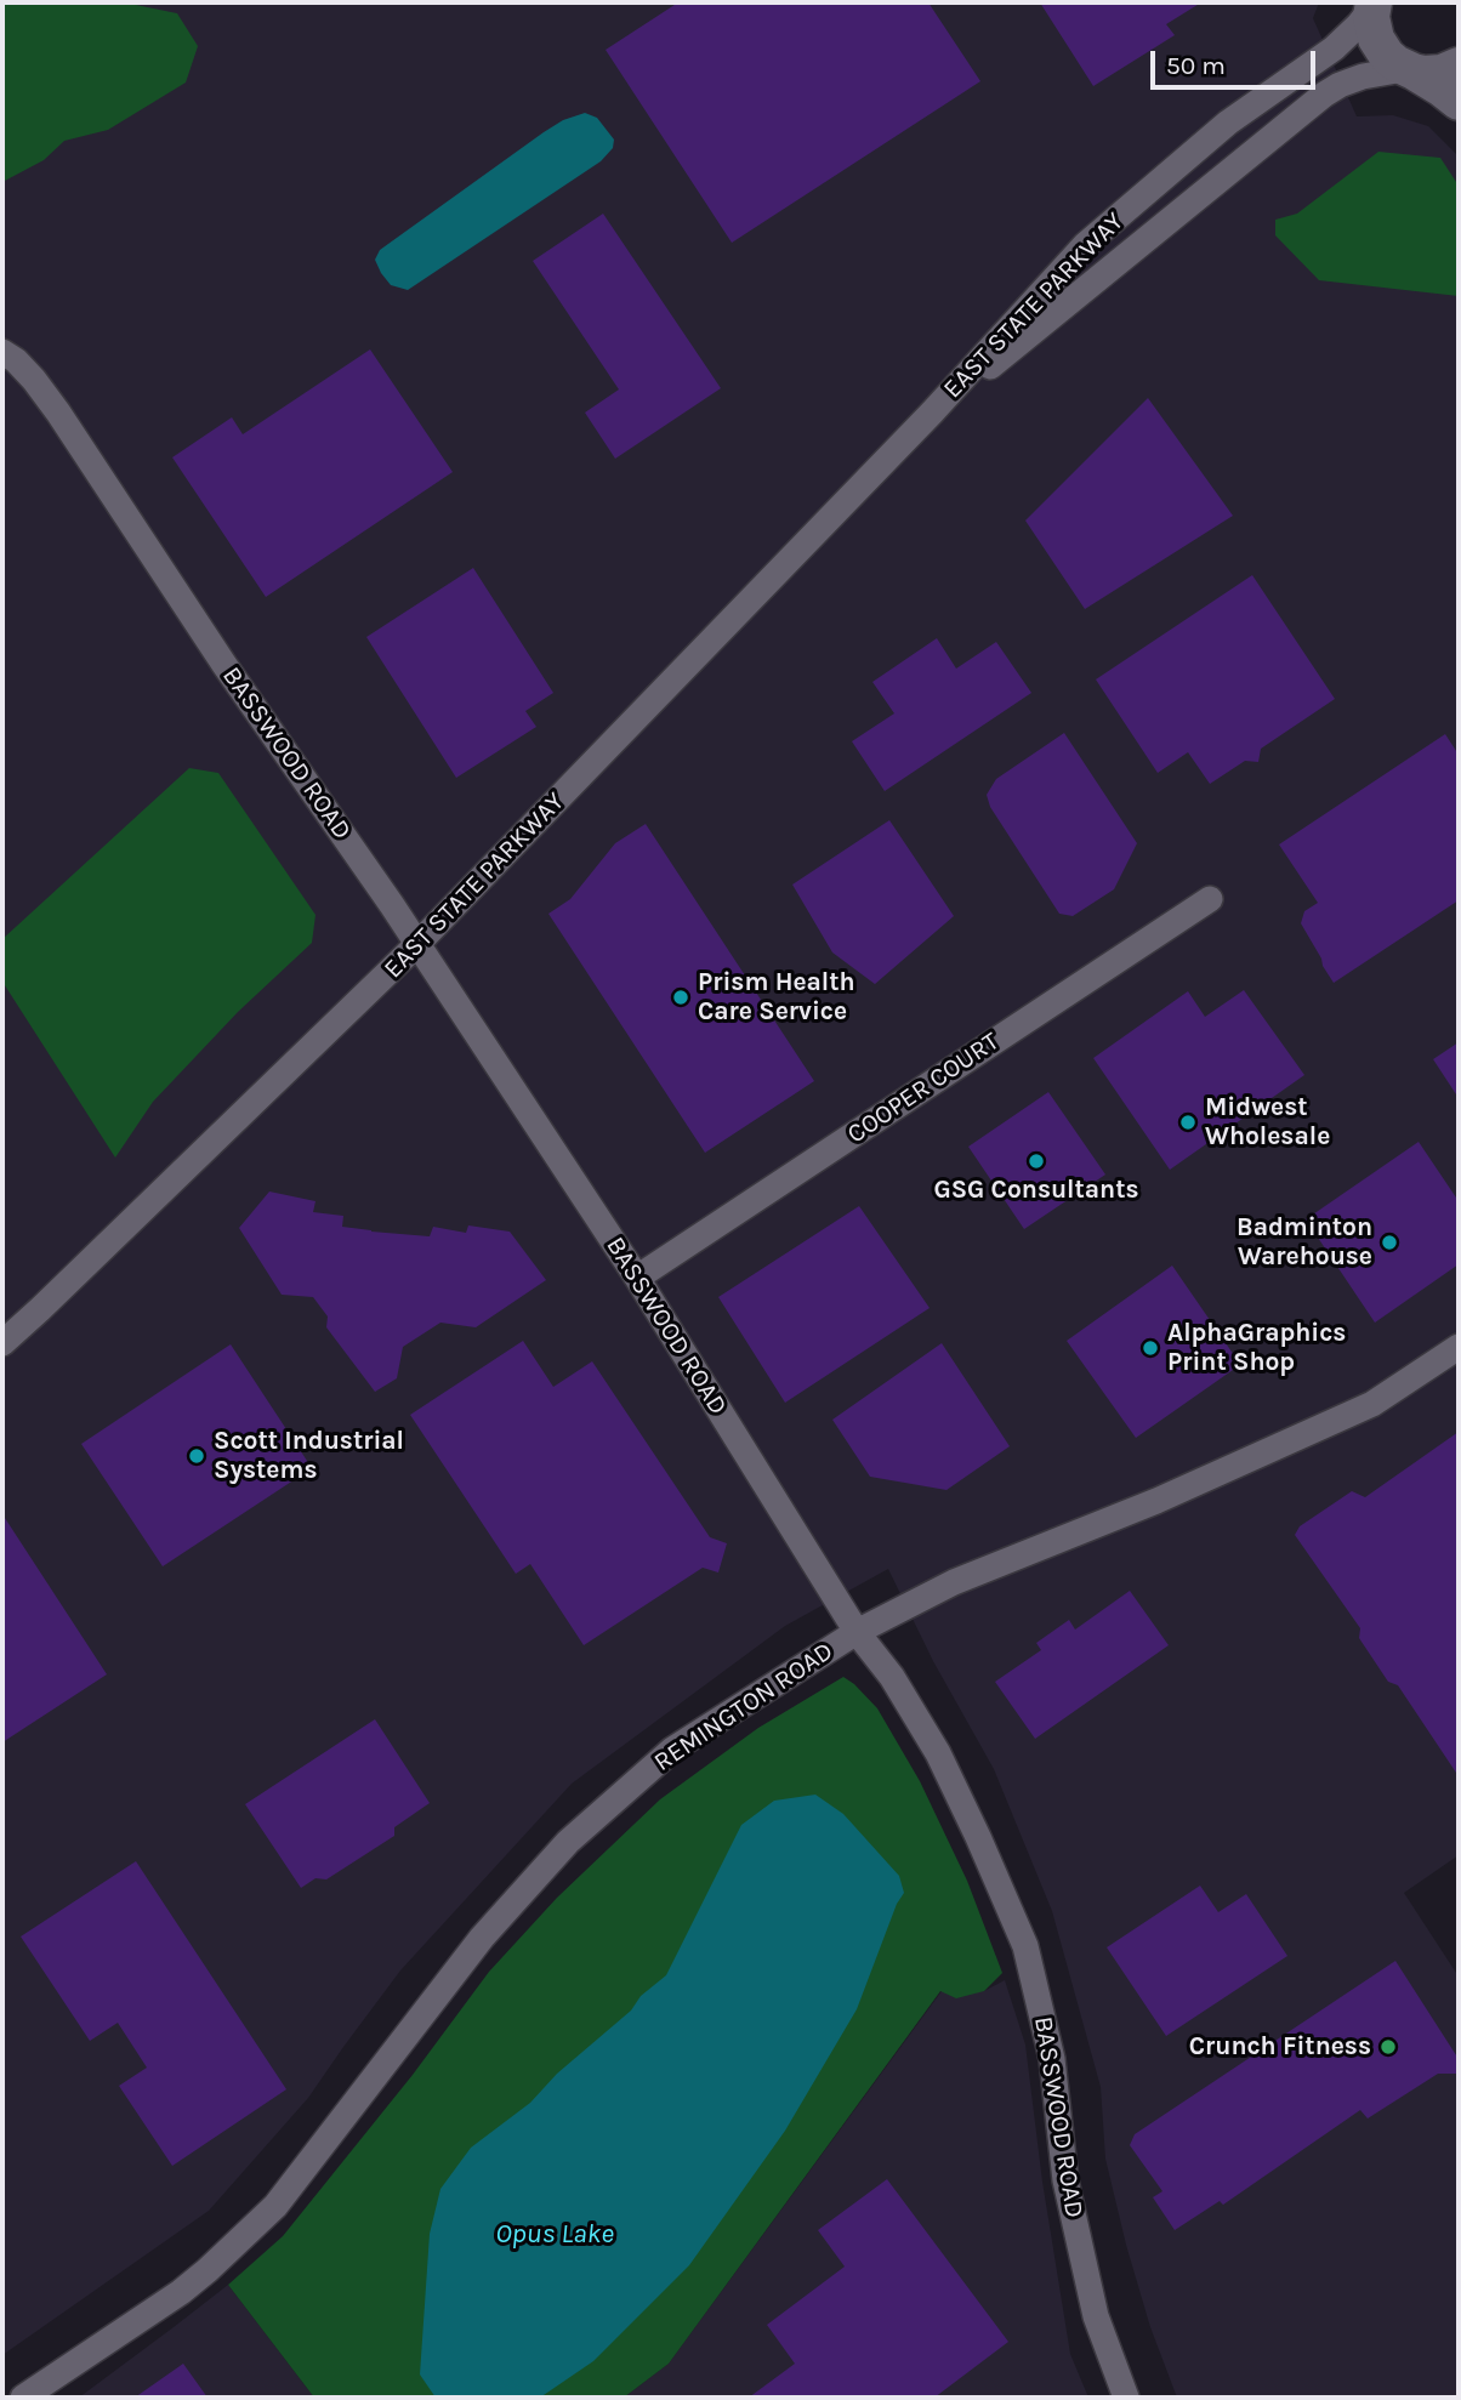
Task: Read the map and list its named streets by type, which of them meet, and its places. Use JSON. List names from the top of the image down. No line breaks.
{"streets":{"street":["EAST STATE PARKWAY","BASSWOOD ROAD","COOPER COURT","REMINGTON ROAD"]},"crossings":[["EAST STATE PARKWAY","BASSWOOD ROAD"],["BASSWOOD ROAD","COOPER COURT"],["BASSWOOD ROAD","REMINGTON ROAD"]],"water":["Opus Lake"],"places":["Prism Health Care Service","Midwest Wholesale","GSG Consultants","Badminton Warehouse","AlphaGraphics Print Shop","Scott Industrial Systems","Crunch Fitness"],"scale_bar":"50 m"}
